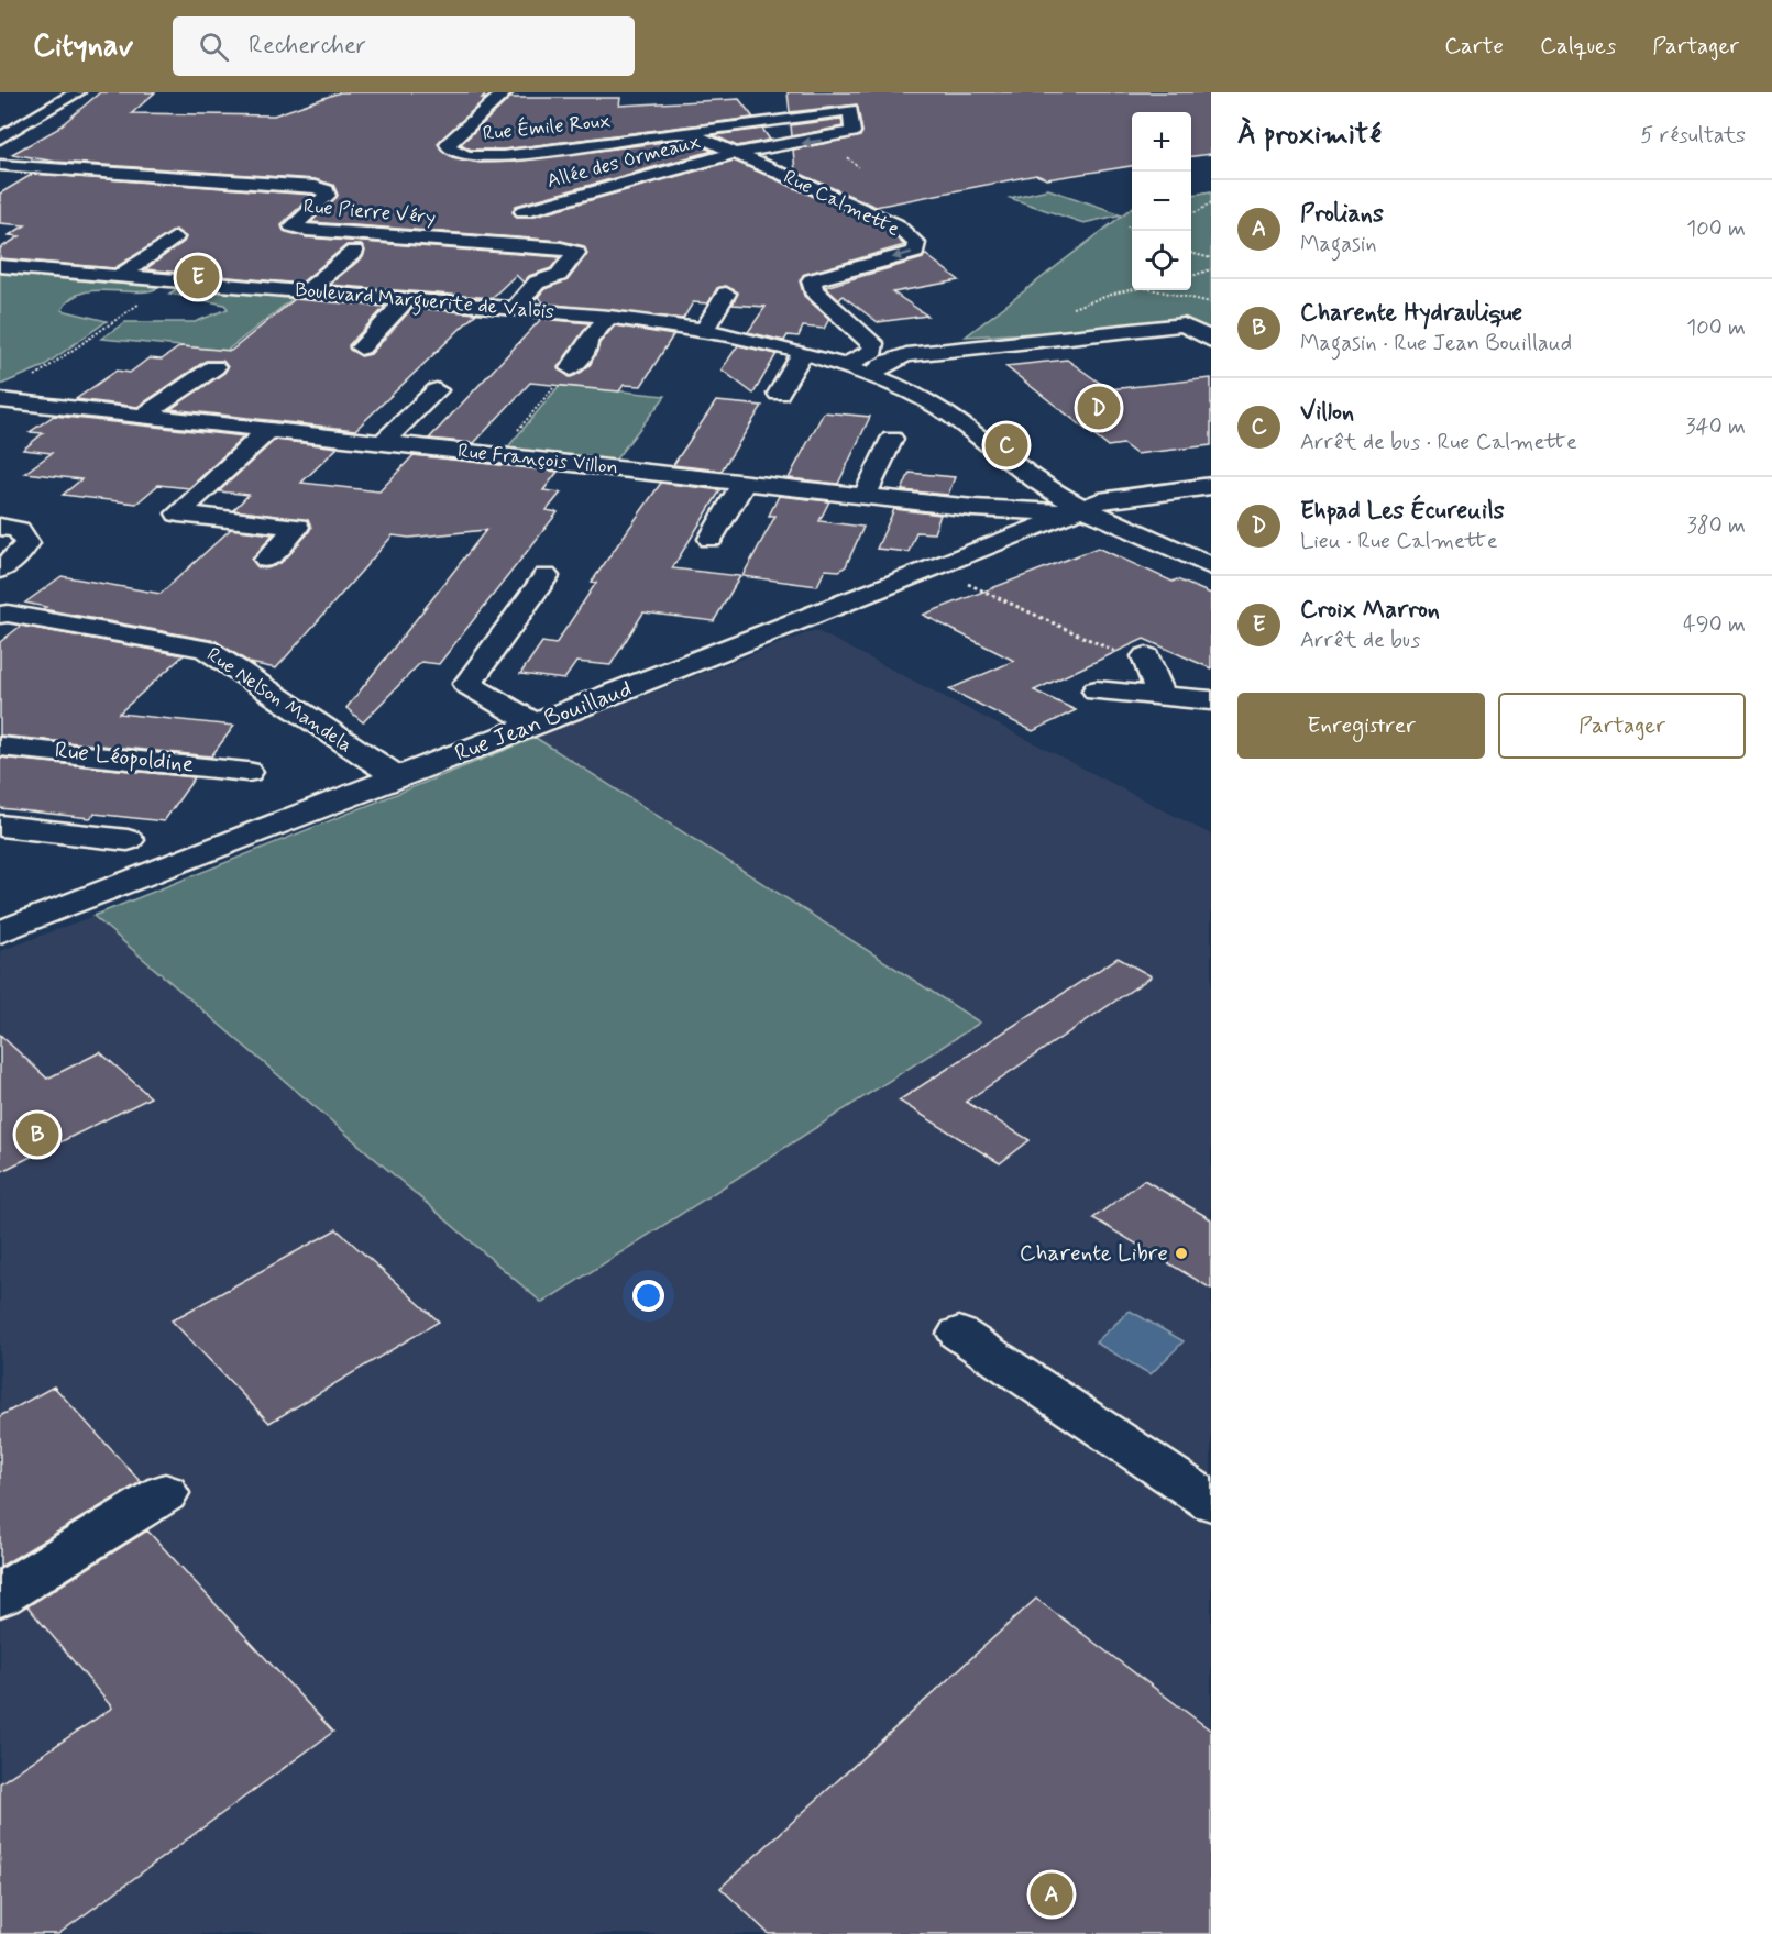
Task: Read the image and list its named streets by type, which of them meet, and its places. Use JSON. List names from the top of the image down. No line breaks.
{"streets":{"street":["Rue Émile Roux","Allée des Ormeaux","Rue Calmette","Rue Pierre Véry","Boulevard Marguerite de Valois","Rue François Villon","Rue Nelson Mandela","Rue Jean Bouillaud","Rue Léopoldine"]},"crossings":[["Rue Émile Roux","Allée des Ormeaux"],["Allée des Ormeaux","Rue Calmette"],["Rue Calmette","Boulevard Marguerite de Valois"],["Rue Pierre Véry","Boulevard Marguerite de Valois"],["Rue François Villon","Rue Jean Bouillaud"],["Rue Nelson Mandela","Rue Jean Bouillaud"]],"places":["Charente Libre"],"page":{"header":"Citynav","search":"Rechercher","nav":["Carte","Calques","Partager"],"heading":["À proximité","5 résultats"],"map_buttons":["+","−"],"list":[{"mark":"A","name":"Prolians","note":"Magasin","value":"100 m"},{"mark":"B","name":"Charente Hydraulique","note":"Magasin · Rue Jean Bouillaud","value":"100 m"},{"mark":"C","name":"Villon","note":"Arrêt de bus · Rue Calmette","value":"340 m"},{"mark":"D","name":"Ehpad Les Écureuils","note":"Lieu · Rue Calmette","value":"380 m"},{"mark":"E","name":"Croix Marron","note":"Arrêt de bus","value":"490 m"}],"pins":["E","D","C","B","A"],"buttons":["Enregistrer","Partager"]}}
